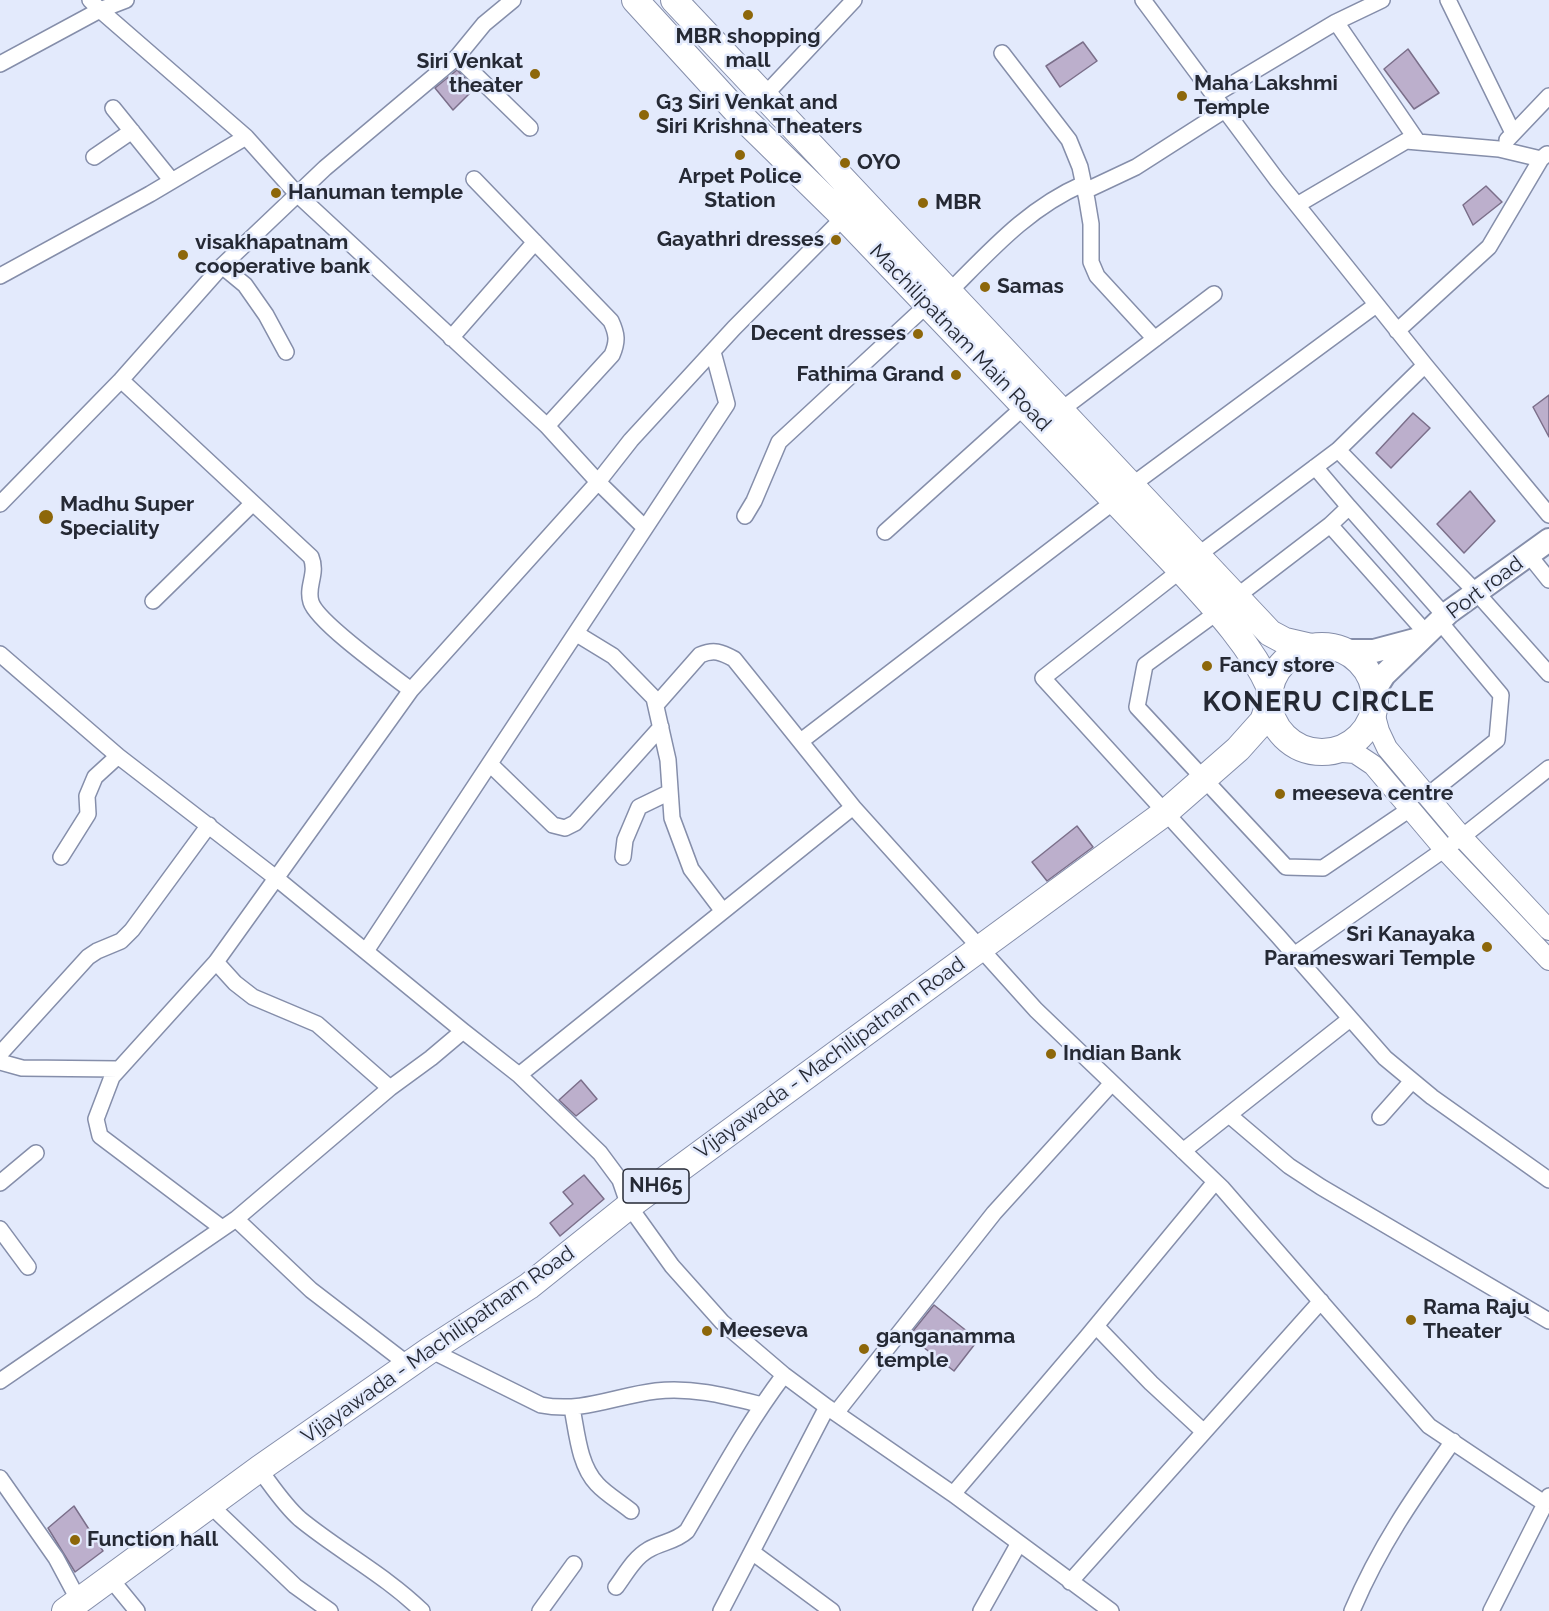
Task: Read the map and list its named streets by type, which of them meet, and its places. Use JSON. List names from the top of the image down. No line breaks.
{"streets":{"main road":["Machilipatnam Main Road","Port road","Vijayawada - Machilipatnam Road","NH65"]},"crossings":[["Machilipatnam Main Road","Port road"],["Machilipatnam Main Road","Vijayawada - Machilipatnam Road"],["Machilipatnam Main Road","NH65"],["Port road","Vijayawada - Machilipatnam Road"],["Port road","NH65"],["Vijayawada - Machilipatnam Road","NH65"]],"districts":["KONERU CIRCLE"],"places":["MBR shopping mall","Siri Venkat theater","Maha Lakshmi Temple","G3 Siri Venkat and Siri Krishna Theaters","Arpet Police Station","OYO","Hanuman temple","MBR","Gayathri dresses","visakhapatnam cooperative bank","Samas","Decent dresses","Fathima Grand","Madhu Super Speciality","Fancy store","meeseva centre","Sri Kanayaka Parameswari Temple","Indian Bank","Rama Raju Theater","Meeseva","ganganamma temple","Function hall"]}
